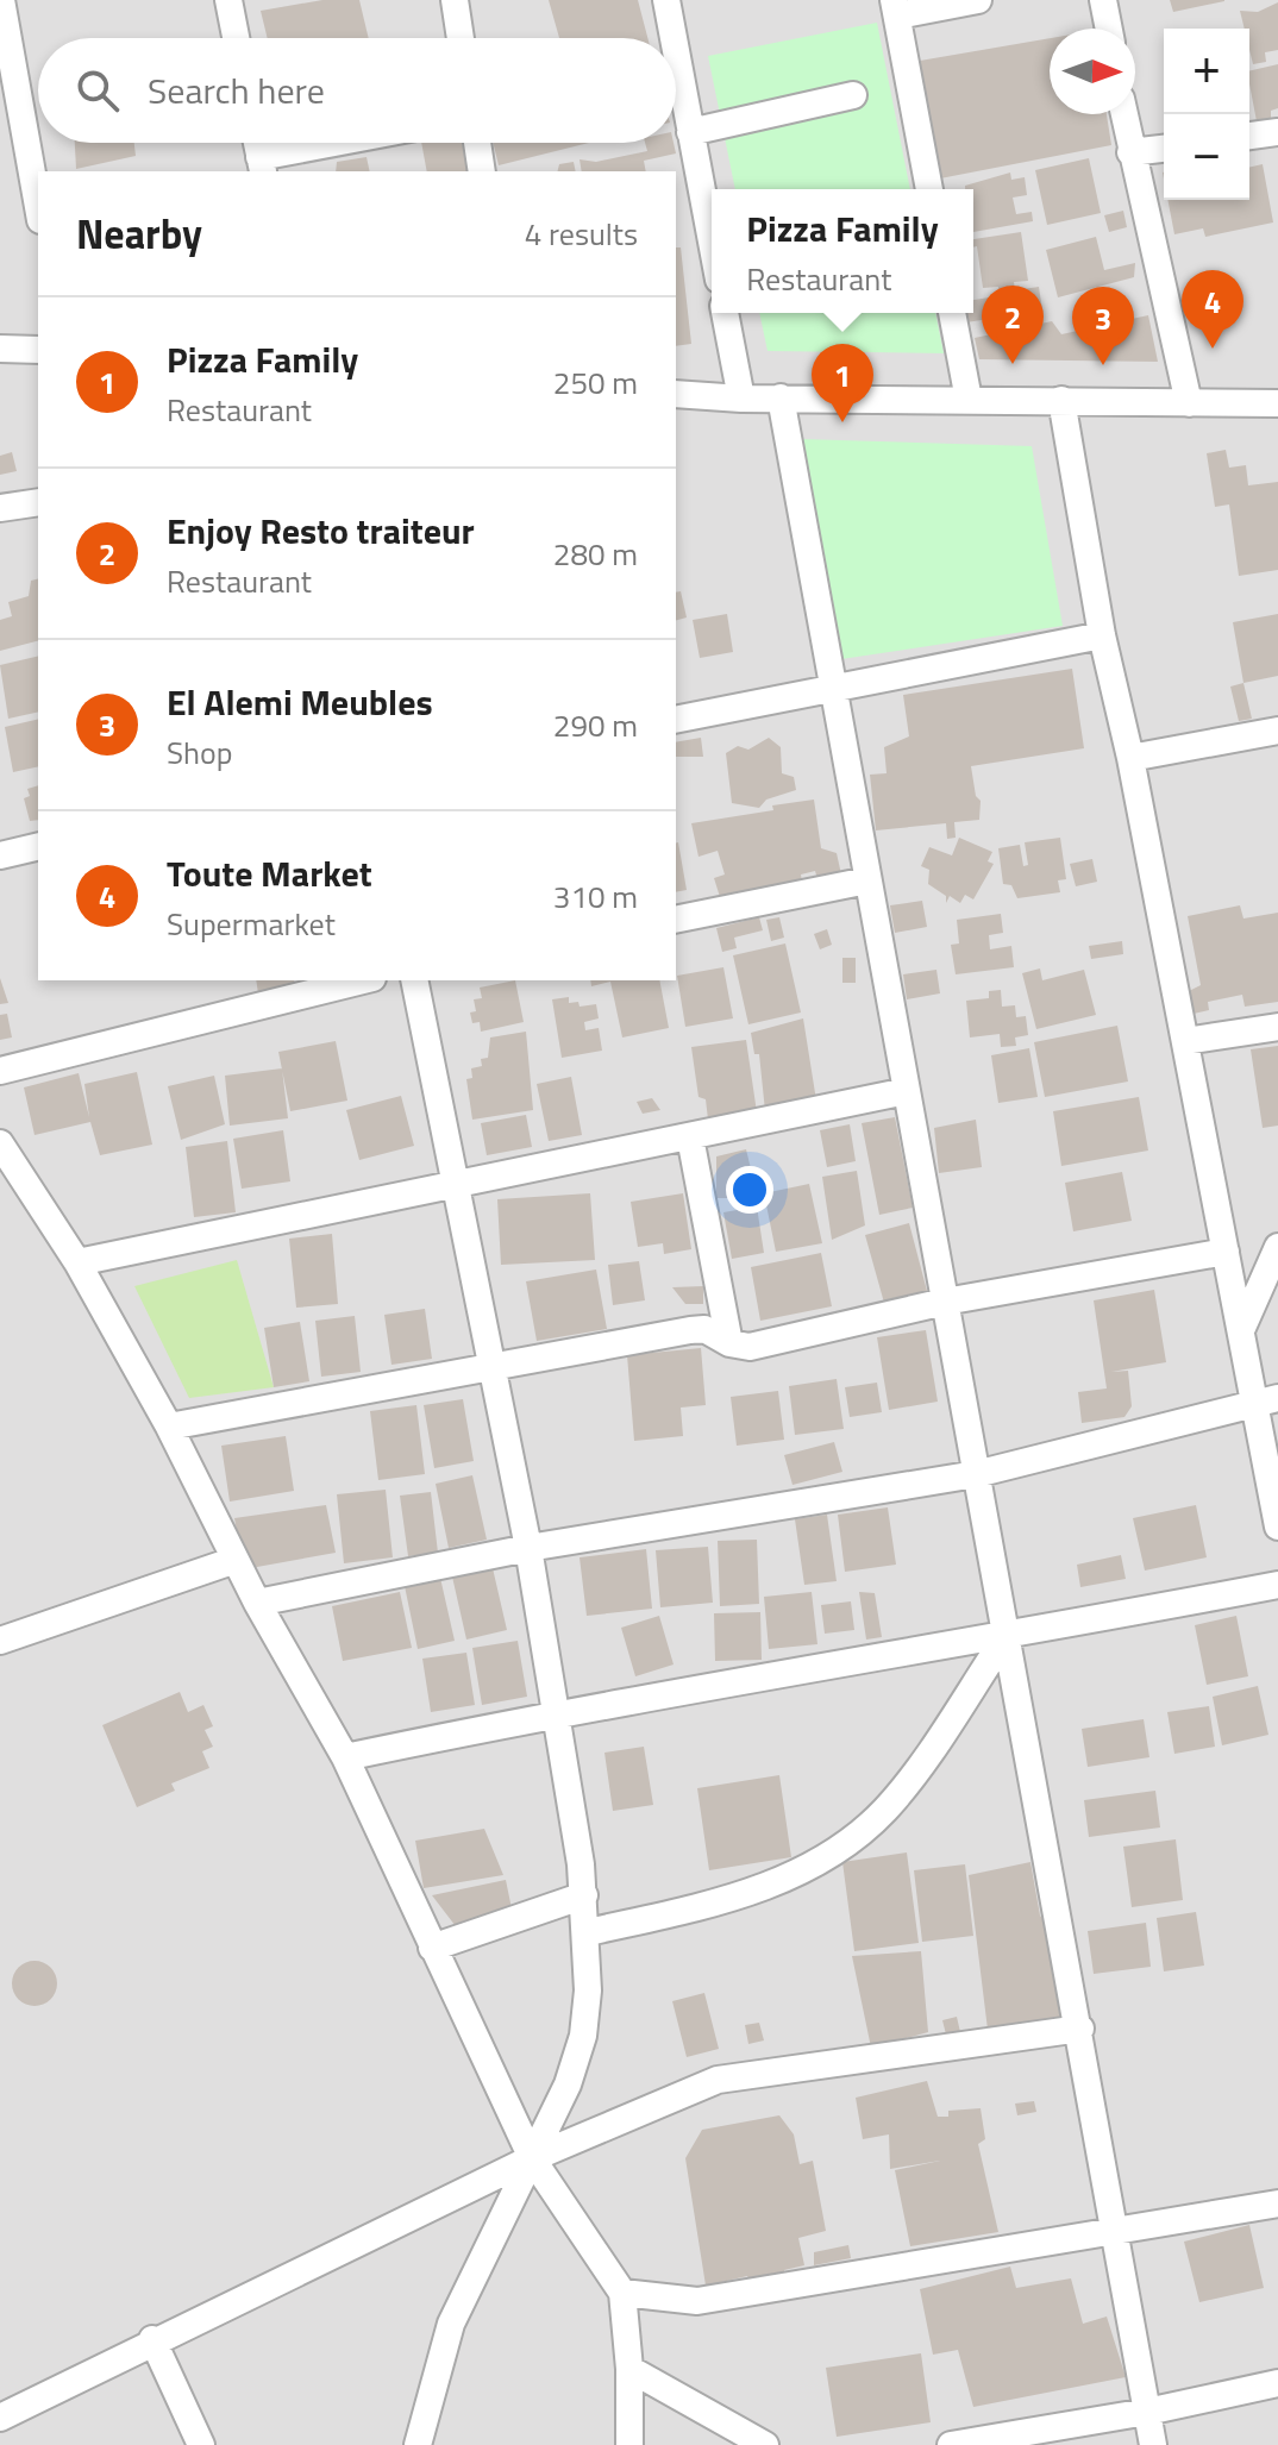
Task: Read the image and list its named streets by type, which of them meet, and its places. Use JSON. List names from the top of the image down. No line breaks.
{"north":"right","page":{"map_buttons":["+","−"],"search":"Search here","heading":["Nearby","4 results"],"popup":["Pizza Family","Restaurant"],"pins":["4","2","3","1"],"list":[{"mark":"1","name":"Pizza Family","note":"Restaurant","value":"250 m"},{"mark":"2","name":"Enjoy Resto traiteur","note":"Restaurant","value":"280 m"},{"mark":"3","name":"El Alemi Meubles","note":"Shop","value":"290 m"},{"mark":"4","name":"Toute Market","note":"Supermarket","value":"310 m"}]}}
